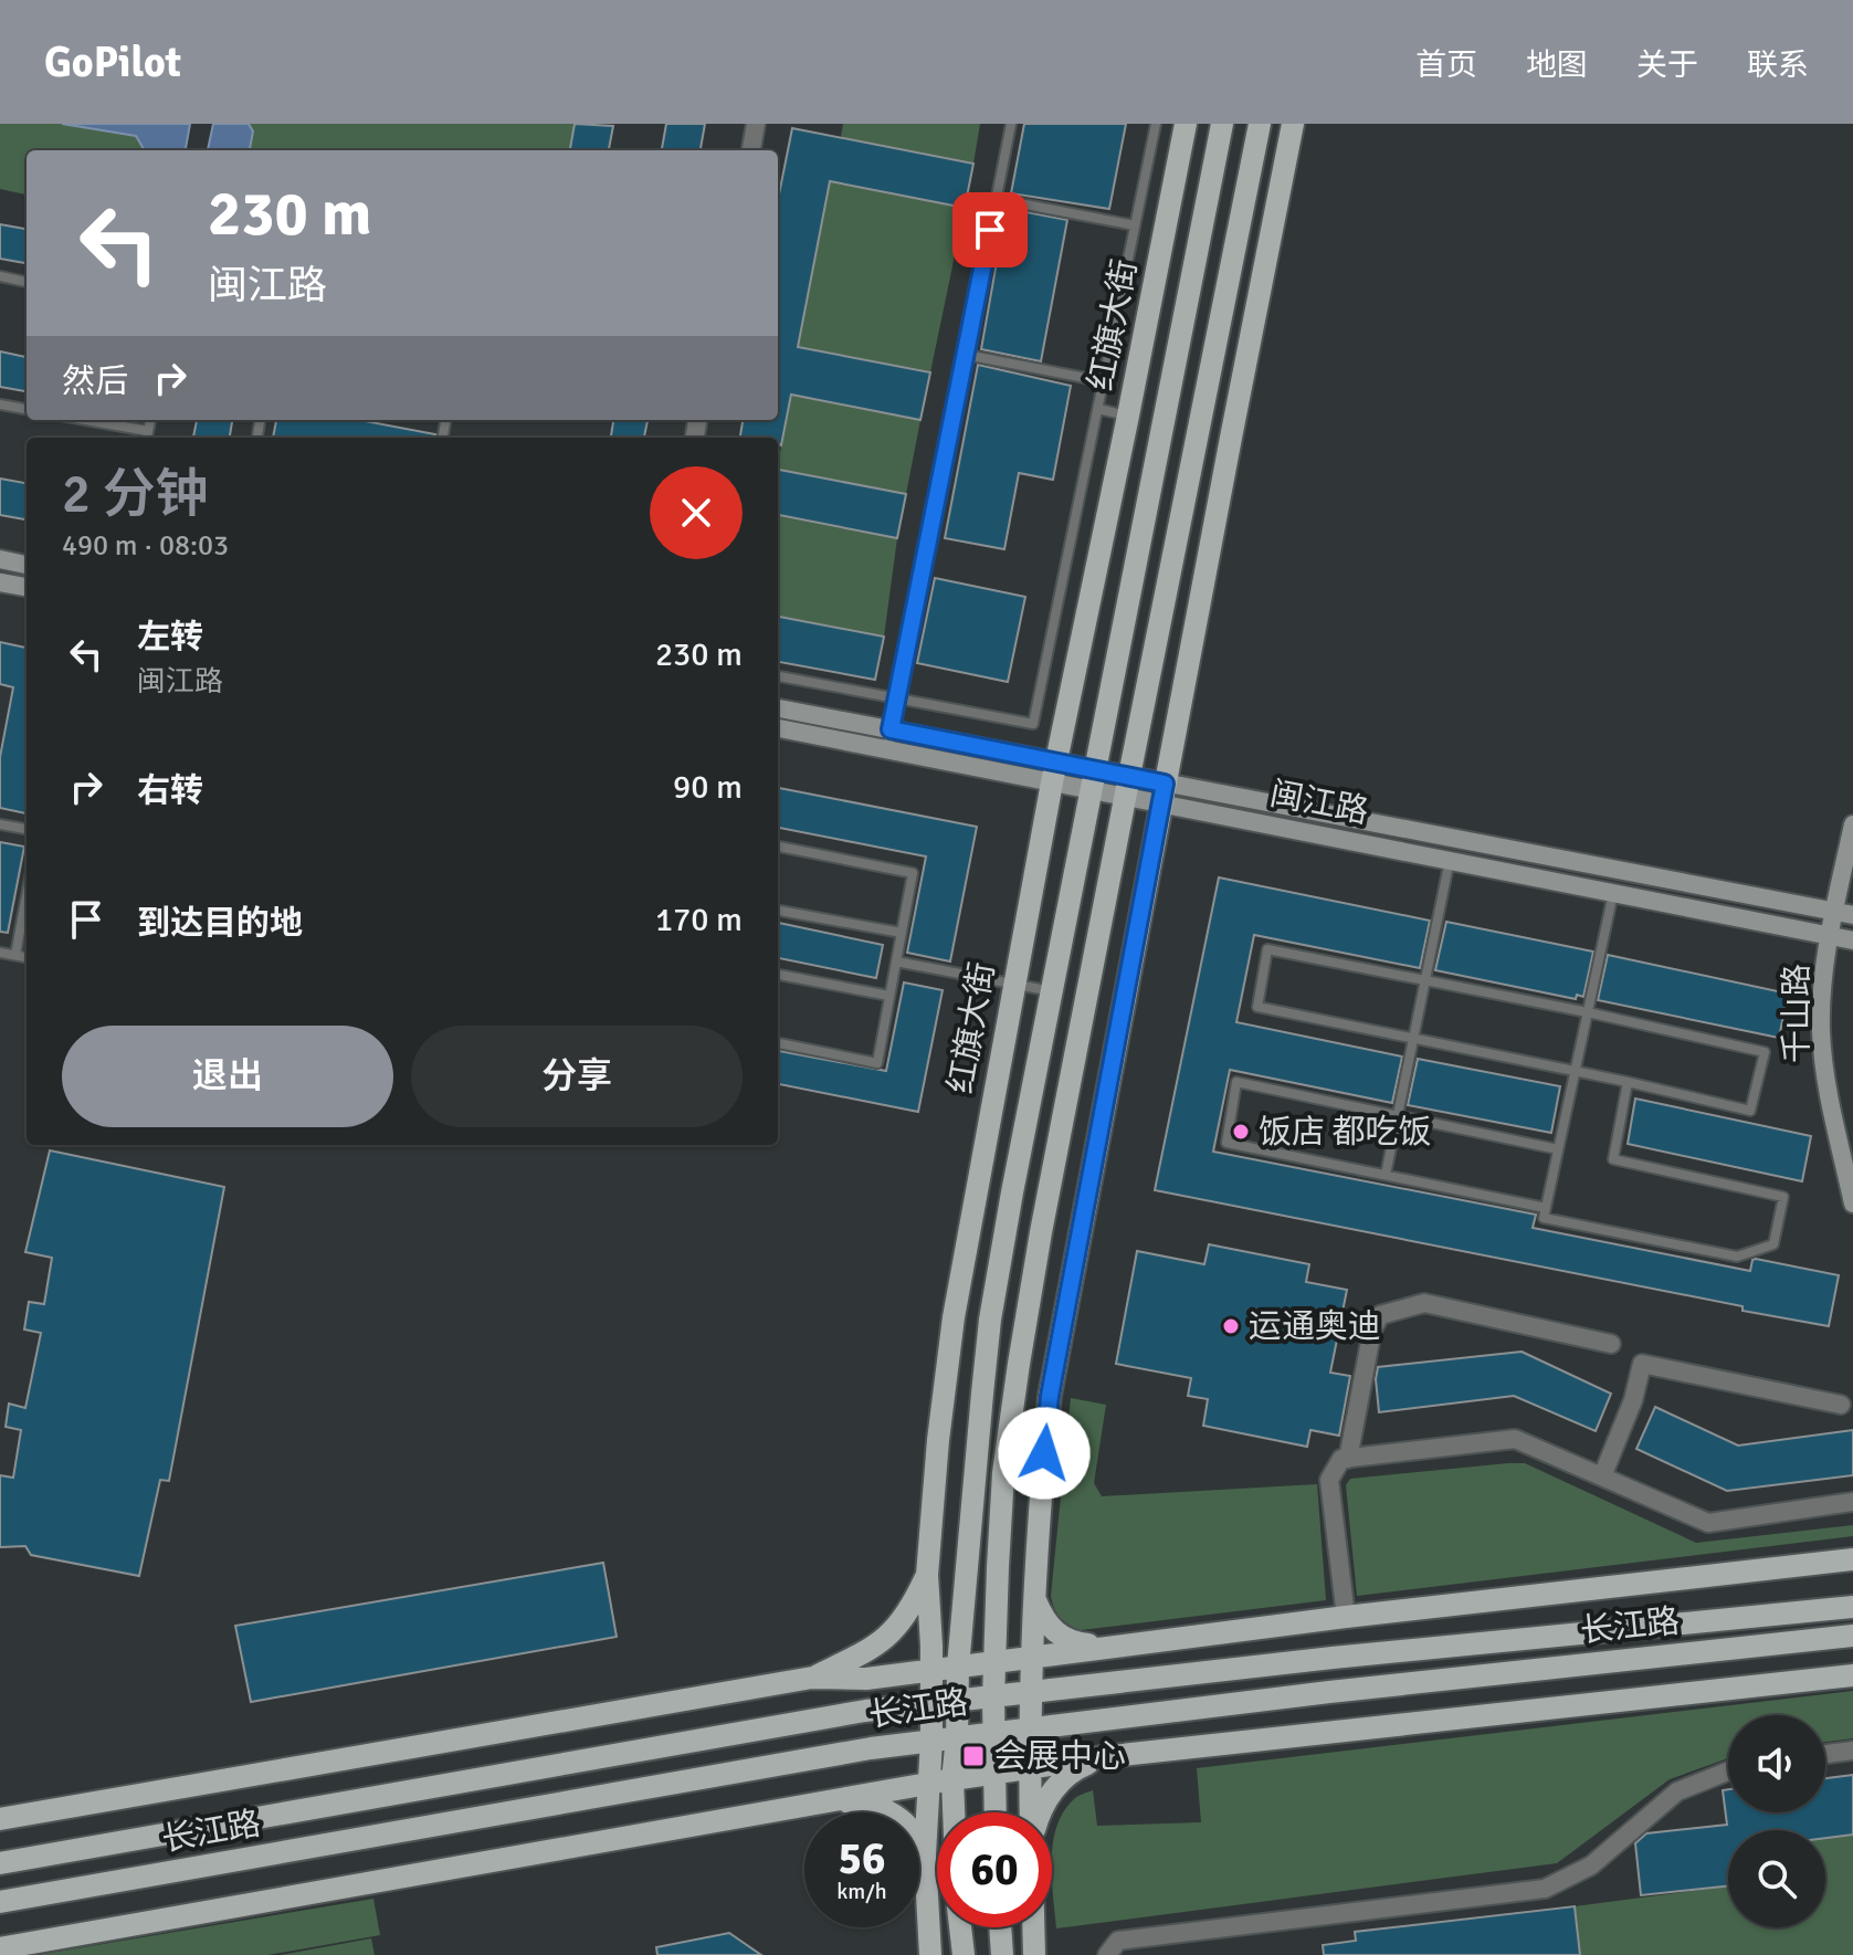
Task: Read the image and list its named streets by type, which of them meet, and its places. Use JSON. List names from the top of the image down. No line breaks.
{"streets":{"main road":["红旗大街","闽江路","千山路","长江路"]},"crossings":[["红旗大街","闽江路"],["红旗大街","长江路"],["闽江路","千山路"]],"places":{"other":["饭店 都吃饭","运通奥迪"],"transit":["会展中心"]},"page":{"header":"GoPilot","nav":["首页","地图","关于","联系"],"turn":["230 m","闽江路"],"then":"然后","heading":["2 分钟","490 m · 08:03"],"list":[{"name":"左转","note":"闽江路","value":"230 m"},{"name":"右转","value":"90 m"},{"name":"到达目的地","value":"170 m"}],"buttons":["退出","分享"],"speed":"56 km/h","limit":"60"}}
